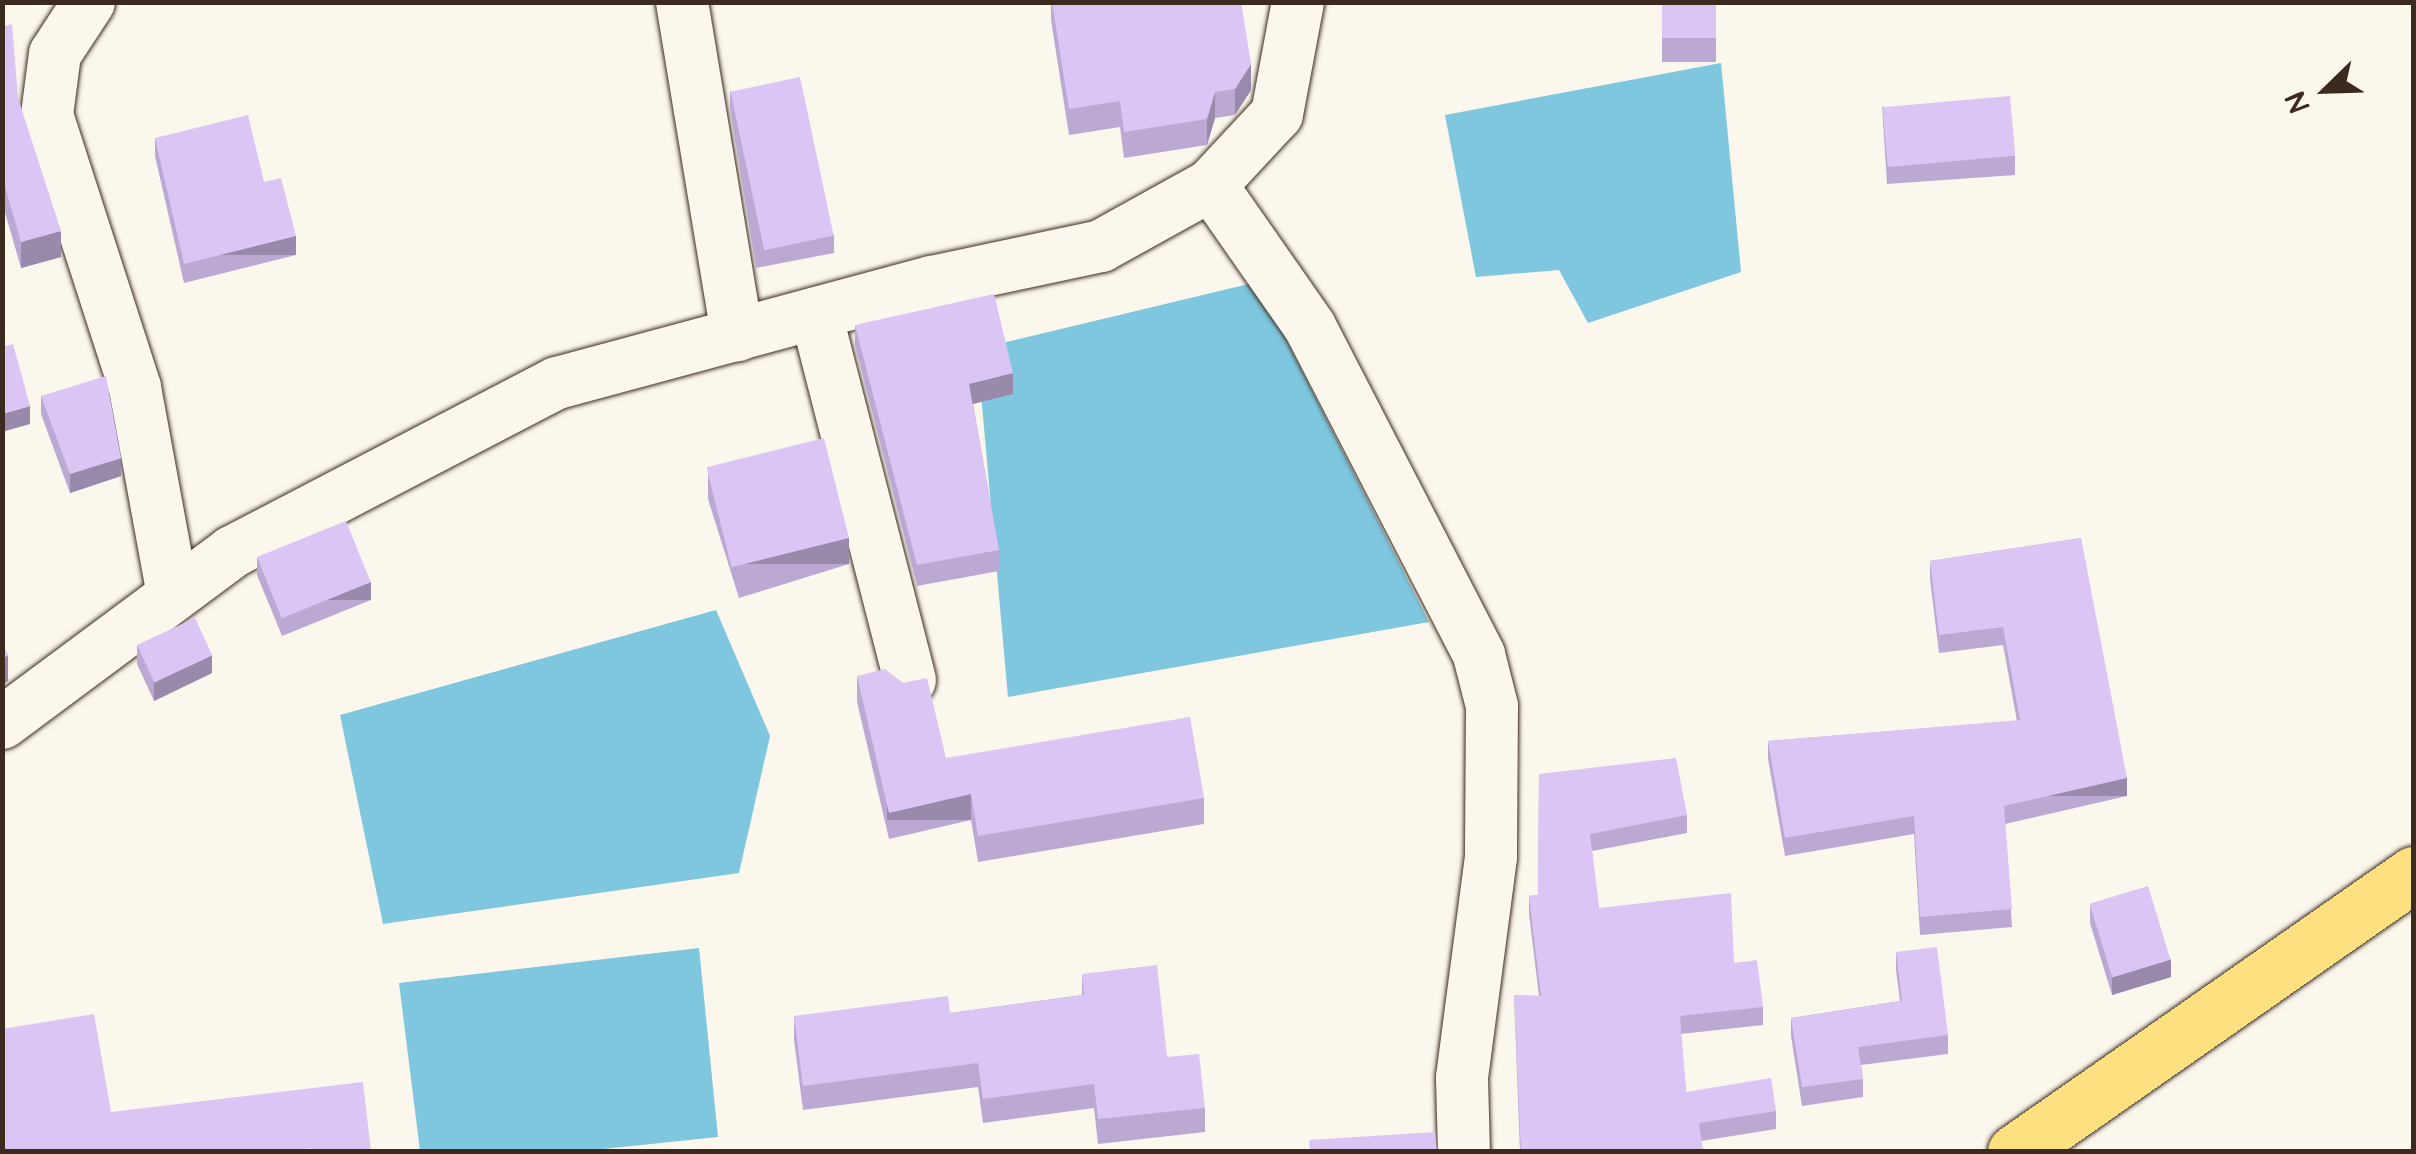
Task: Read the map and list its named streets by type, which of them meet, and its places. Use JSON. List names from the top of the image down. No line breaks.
{"north":"bottom left"}
